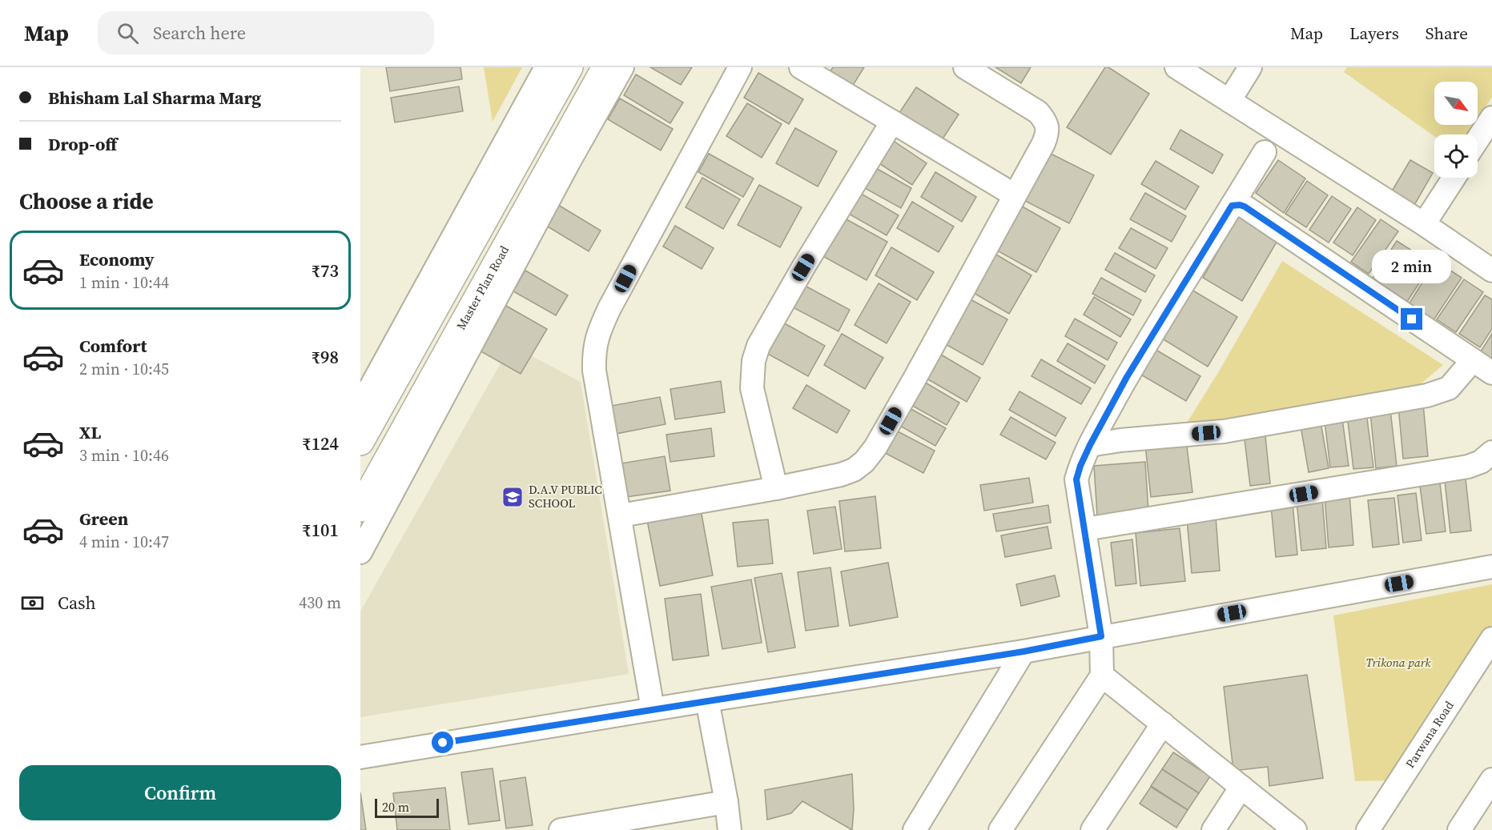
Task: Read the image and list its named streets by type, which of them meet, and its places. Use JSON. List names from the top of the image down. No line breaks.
{"streets":{"main road":["Master Plan Road"],"street":["Parwana Road"]},"parks":["Trikona park"],"places":{"school or university":["D.A.V PUBLIC SCHOOL"]},"scale_bar":"20 m","north":"bottom right","page":{"header":"Map","search":"Search here","nav":["Map","Layers","Share"],"banner":["Bhisham Lal Sharma Marg","Drop-off"],"heading":"Choose a ride","list":[{"name":"Economy","note":"1 min · 10:44","value":"₹73"},{"name":"Comfort","note":"2 min · 10:45","value":"₹98"},{"name":"XL","note":"3 min · 10:46","value":"₹124"},{"name":"Green","note":"4 min · 10:47","value":"₹101"}],"bubble":"2 min","pay":["Cash","430 m"],"buttons":"Confirm","scale":"20 m"}}
